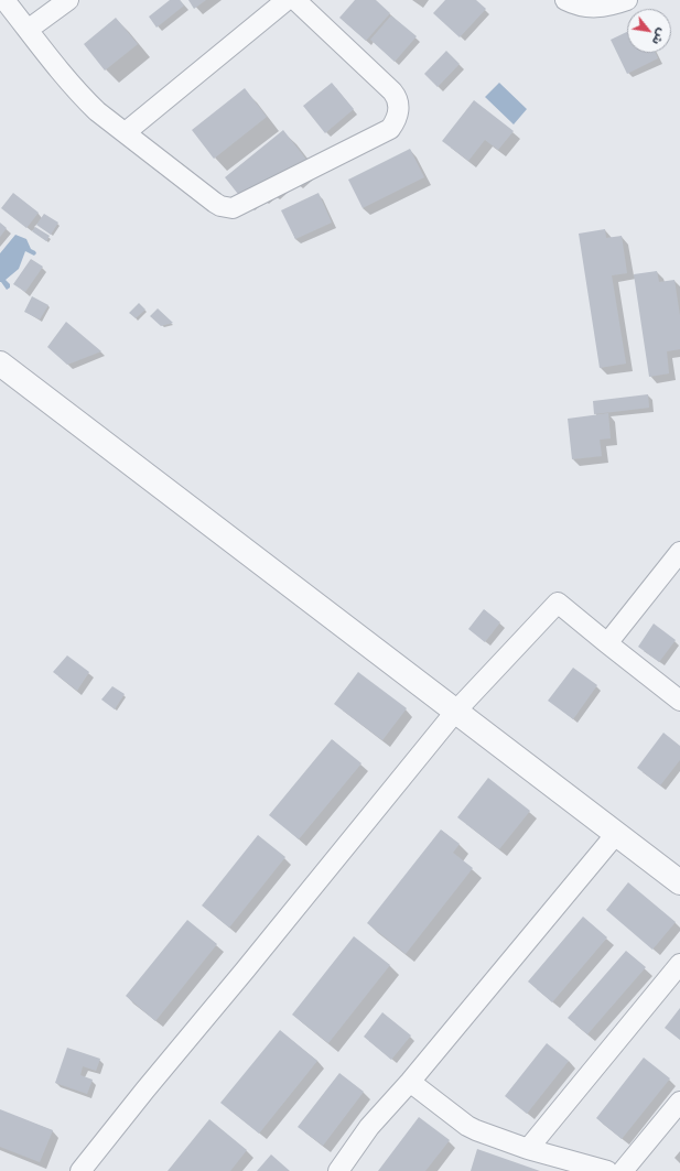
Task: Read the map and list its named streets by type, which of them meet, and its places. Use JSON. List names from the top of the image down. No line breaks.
{"north":"bottom right"}
